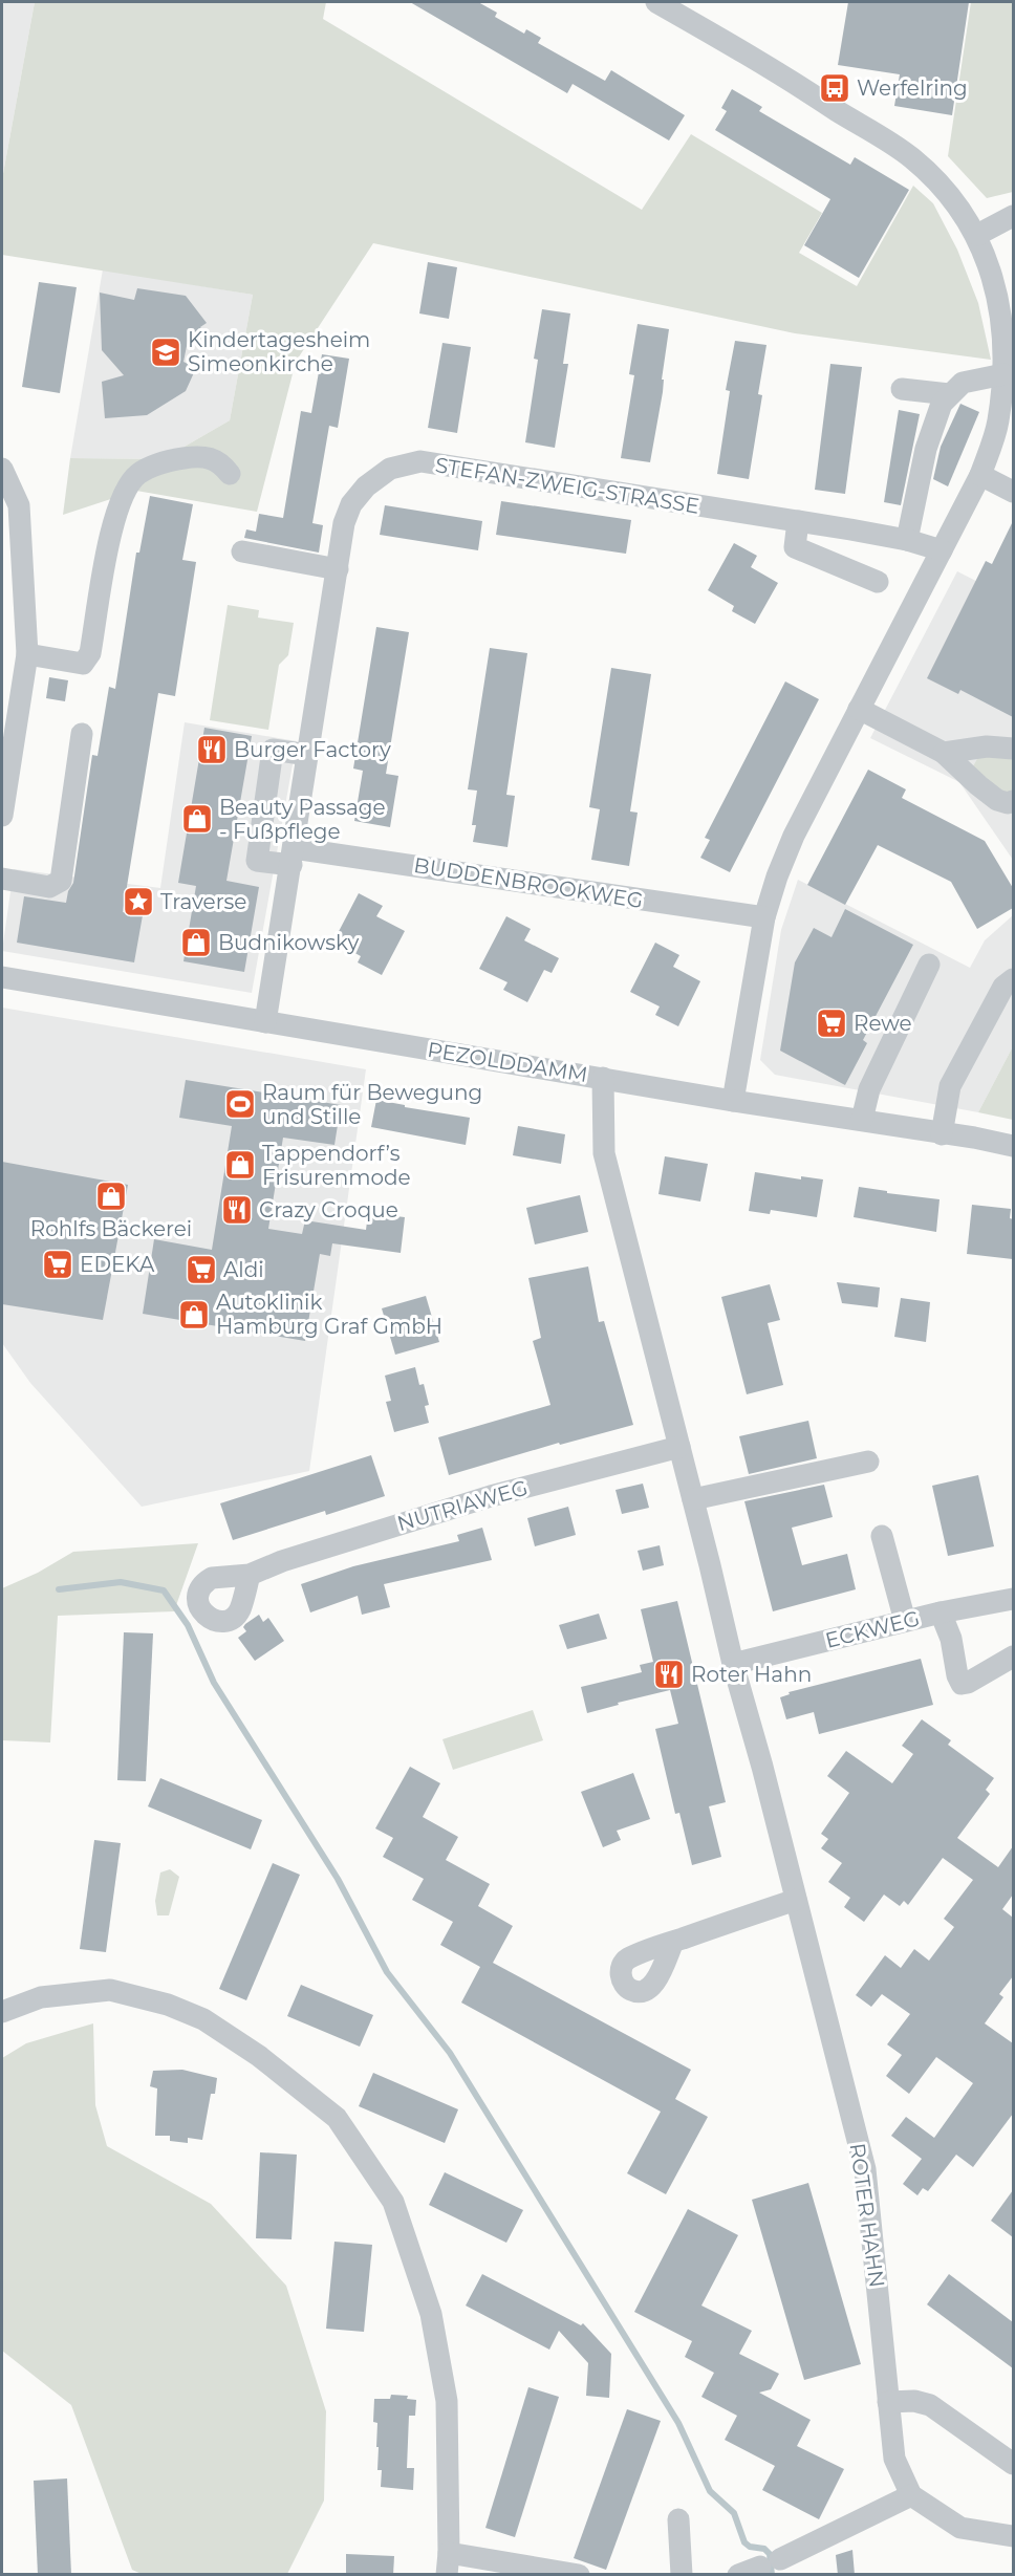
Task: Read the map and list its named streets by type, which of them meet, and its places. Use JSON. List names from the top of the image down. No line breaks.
{"streets":{"street":["STEFAN-ZWEIG-STRASSE","BUDDENBROOKWEG","PEZOLDDAMM","NUTRIAWEG","ECKWEG","ROTER HAHN"]},"crossings":[["STEFAN-ZWEIG-STRASSE","BUDDENBROOKWEG"],["STEFAN-ZWEIG-STRASSE","PEZOLDDAMM"],["PEZOLDDAMM","ROTER HAHN"],["NUTRIAWEG","ROTER HAHN"],["ECKWEG","ROTER HAHN"]],"places":{"bus stop":["Werfelring"],"school or university":["Kindertagesheim Simeonkirche"],"restaurant":["Burger Factory","Crazy Croque","Roter Hahn"],"shop":["Beauty Passage - Fußpflege","Budnikowsky","Tappendorf’s Frisurenmode","Rohlfs Bäckerei","Autoklinik Hamburg Graf GmbH"],"place":["Traverse"],"supermarket":["Rewe","EDEKA","Aldi"],"sports":["Raum für Bewegung und Stille"]}}
